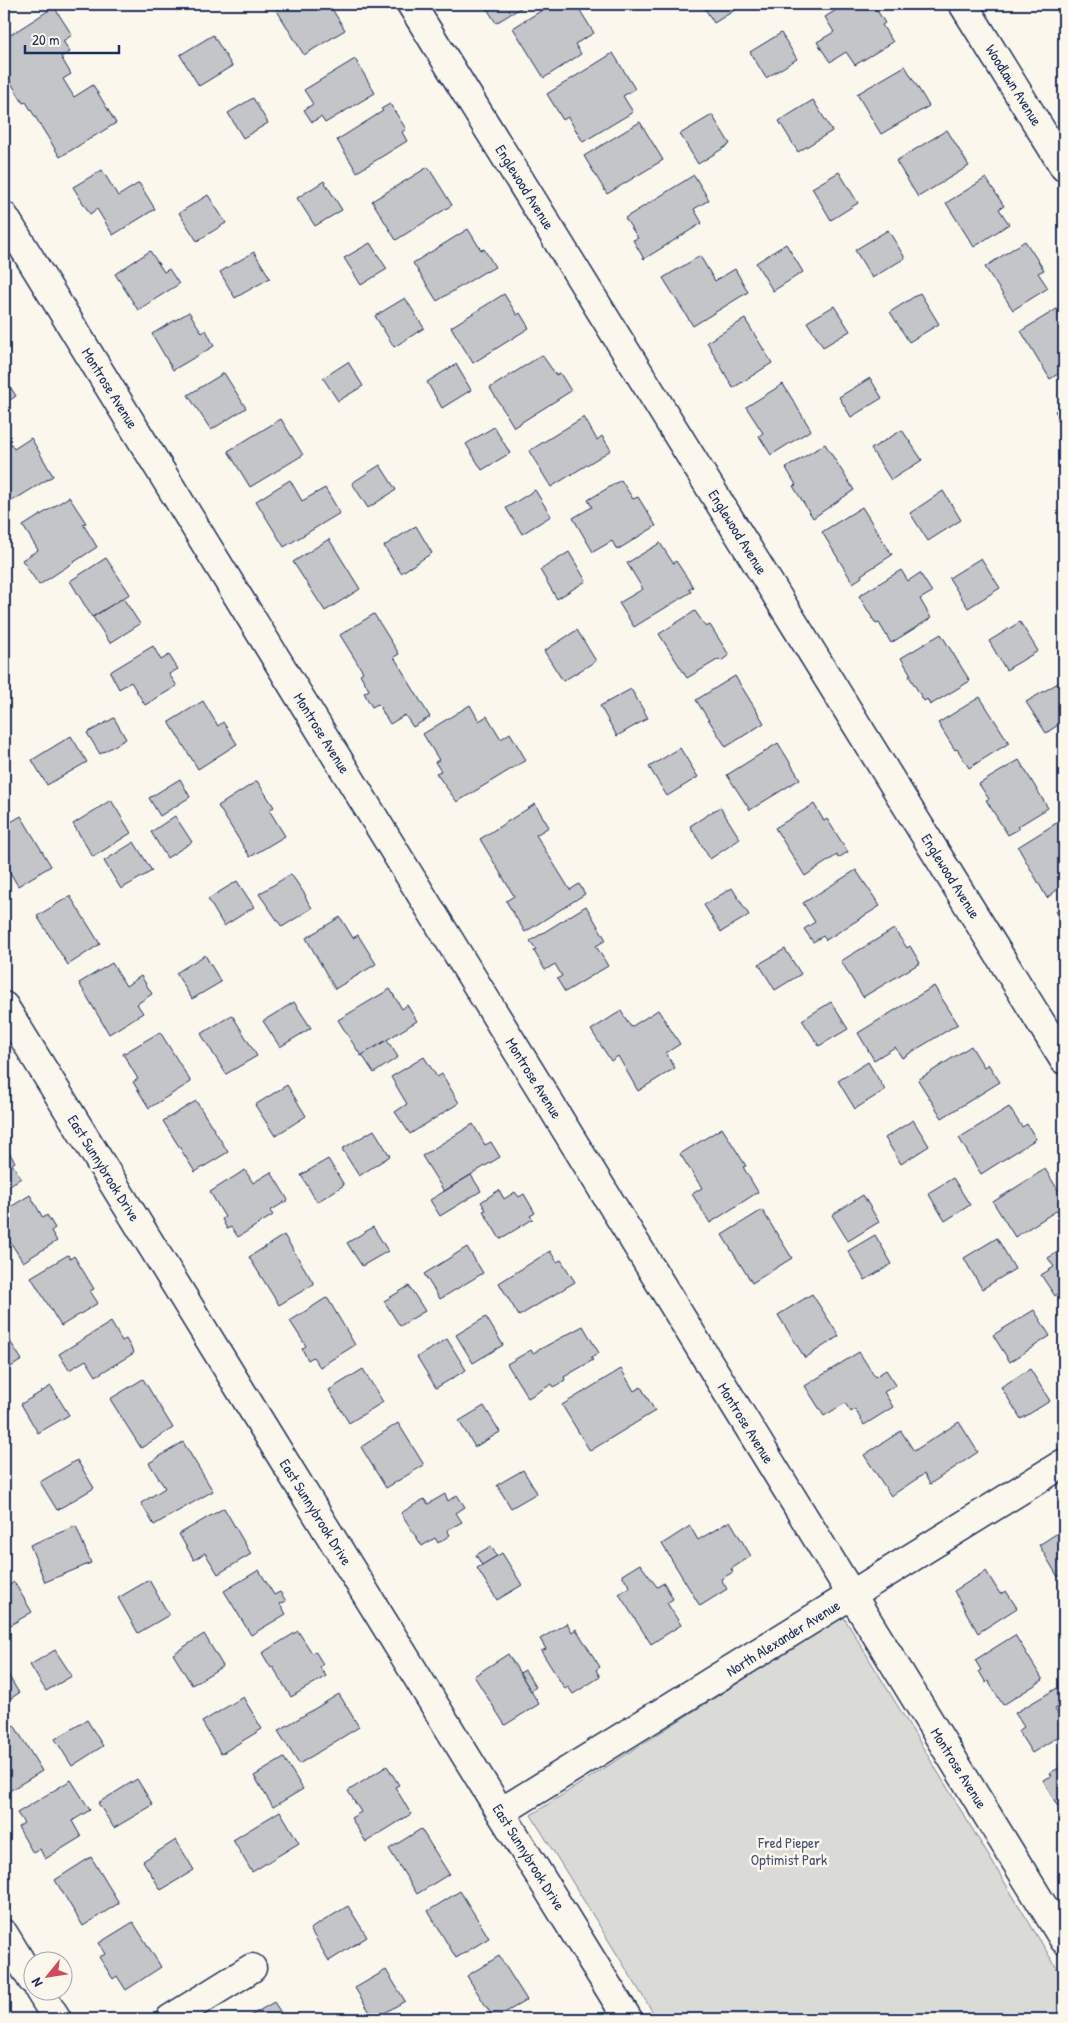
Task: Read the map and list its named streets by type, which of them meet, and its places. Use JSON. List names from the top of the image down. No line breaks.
{"streets":{"street":["Woodlawn Avenue","Englewood Avenue","Montrose Avenue","East Sunnybrook Drive","North Alexander Avenue"]},"crossings":[["Montrose Avenue","North Alexander Avenue"],["East Sunnybrook Drive","North Alexander Avenue"]],"parks":["Fred Pieper Optimist Park"],"scale_bar":"20 m","north":"bottom left"}
